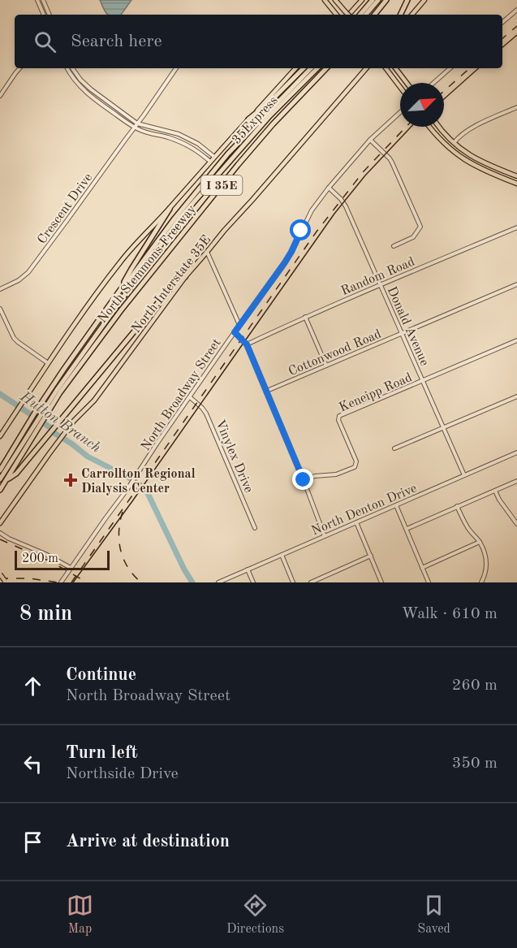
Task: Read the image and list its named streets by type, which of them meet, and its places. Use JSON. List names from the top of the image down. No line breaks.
{"streets":{"highway":["35Express","I 35E","North Stemmons Freeway"],"main road":["North Interstate 35E"],"street":["Crescent Drive","Random Road","Donald Avenue","Cottonwood Road","Keneipp Road","North Broadway Street","Vinylex Drive","North Denton Drive"]},"crossings":[["35Express","North Stemmons Freeway"],["Random Road","Donald Avenue"],["Donald Avenue","Cottonwood Road"],["Donald Avenue","Keneipp Road"],["Donald Avenue","North Broadway Street"],["Donald Avenue","North Denton Drive"],["North Broadway Street","Vinylex Drive"]],"water":["Hutton Branch"],"places":{"health":["Carrollton Regional Dialysis Center"]},"scale_bar":"200 m","north":"top right","page":{"search":"Search here","scale":"200 m","heading":["8 min","Walk · 610 m"],"list":[["Continue","North Broadway Street","260 m"],["Turn left","Northside Drive","350 m"],"Arrive at destination"],"nav":["Map","Directions","Saved"]}}
